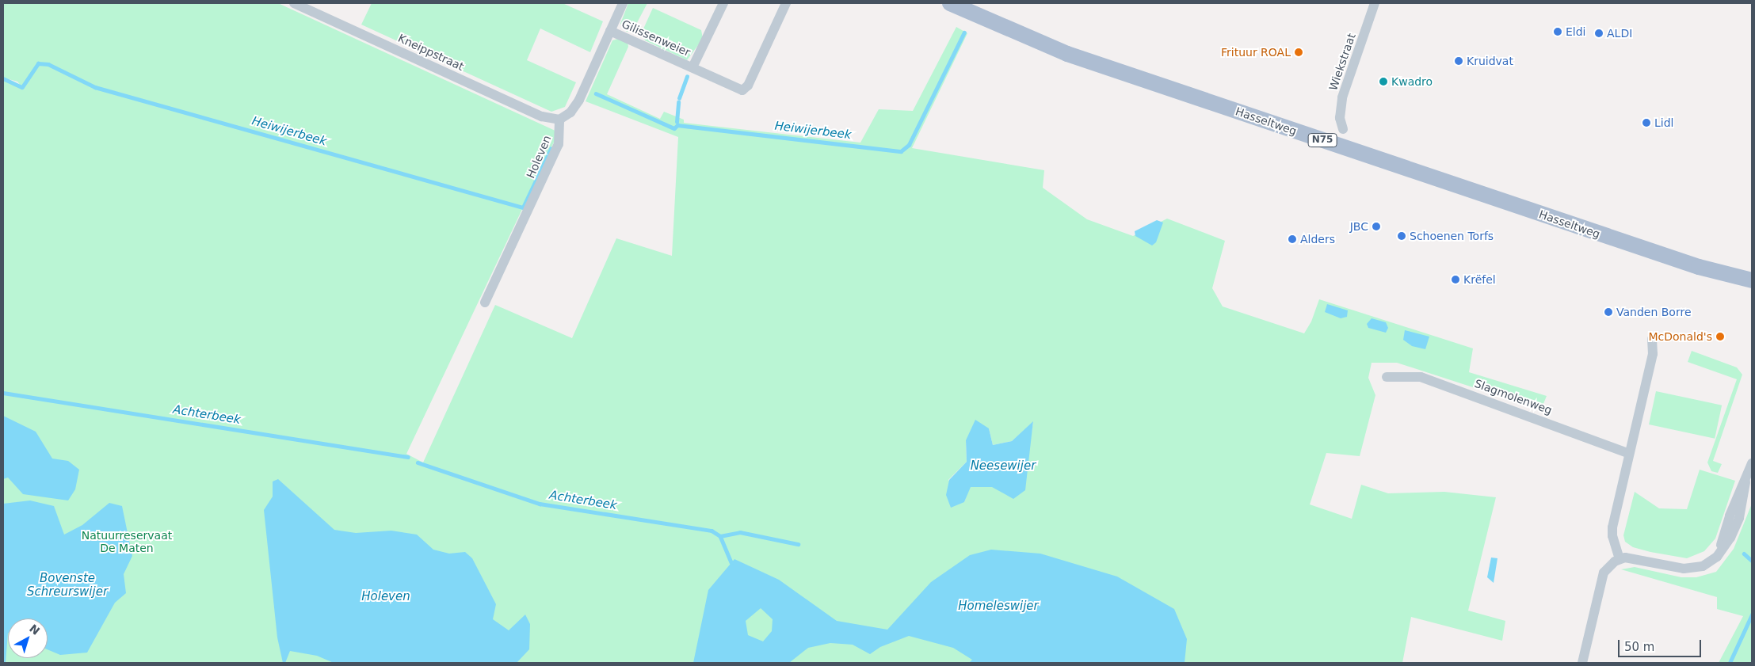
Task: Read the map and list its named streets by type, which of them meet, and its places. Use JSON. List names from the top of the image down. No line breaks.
{"streets":{"main road":["Hasseltweg","N75"],"street":["Gilissenweier","Kneippstraat","Wiekstraat","Holeven","Slagmolenweg"]},"crossings":[["Kneippstraat","Holeven"]],"water":["Heiwijerbeek","Achterbeek","Neesewijer","Bovenste Schreurswijer","Holeven","Homeleswijer"],"parks":["Natuurreservaat De Maten"],"places":["Eldi","ALDI","Frituur ROAL","Kruidvat","Kwadro","Lidl","JBC","Schoenen Torfs","Alders","Krëfel","Vanden Borre","McDonald's"],"scale_bar":"50 m","north":"top right"}
